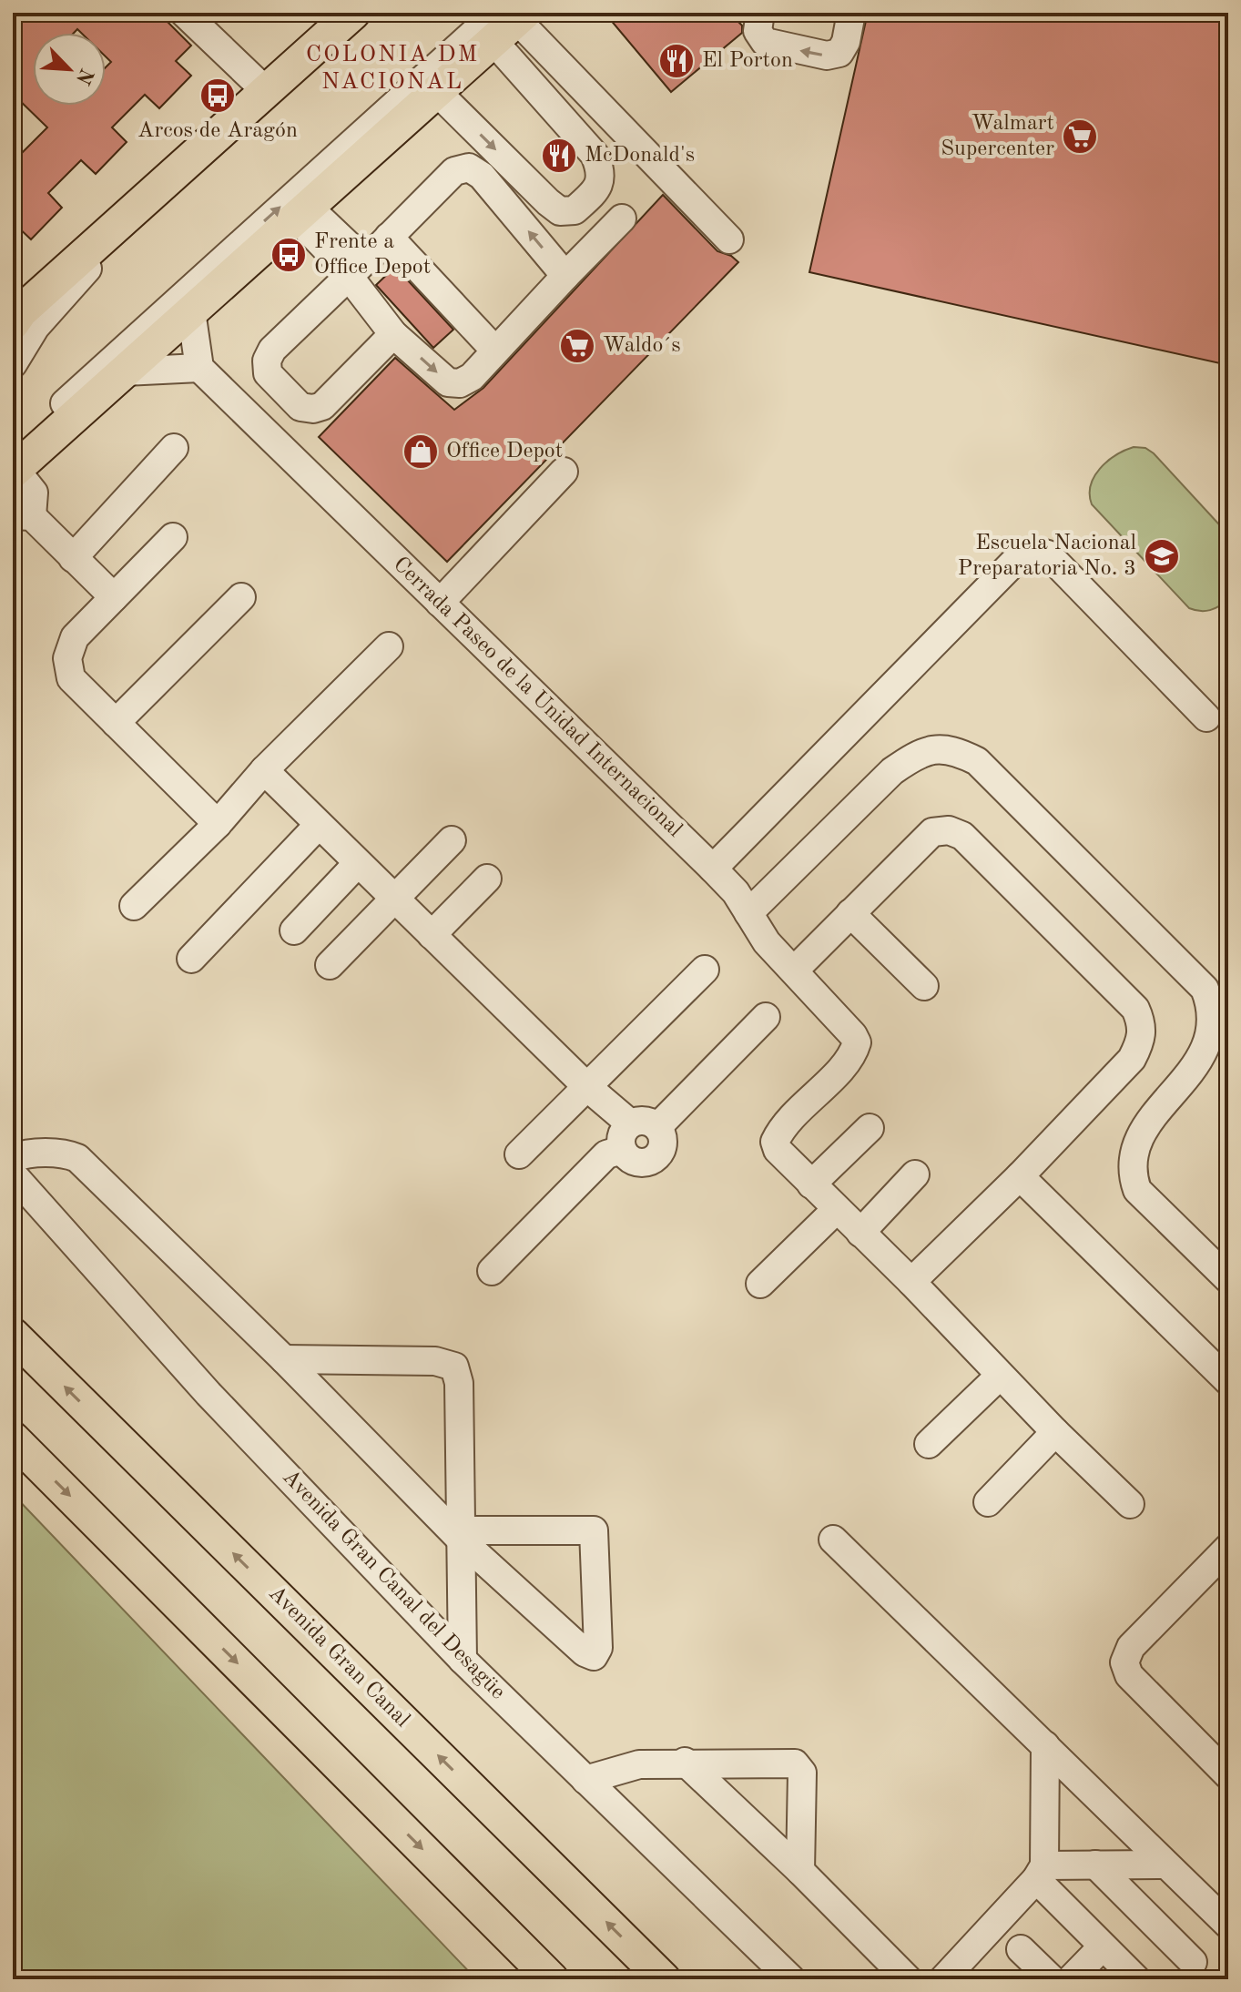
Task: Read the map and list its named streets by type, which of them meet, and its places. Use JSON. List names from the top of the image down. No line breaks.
{"streets":{"main road":["Avenida Gran Canal"],"street":["Cerrada Paseo de la Unidad Internacional","Avenida Gran Canal del Desagüe"]},"districts":["COLONIA DM NACIONAL"],"places":{"restaurant":["El Porton","McDonald's"],"bus stop":["Arcos de Aragón","Frente a Office Depot"],"supermarket":["Walmart Supercenter","Waldo´s"],"shop":["Office Depot"],"school or university":["Escuela Nacional Preparatoria No. 3"]},"north":"bottom right"}
